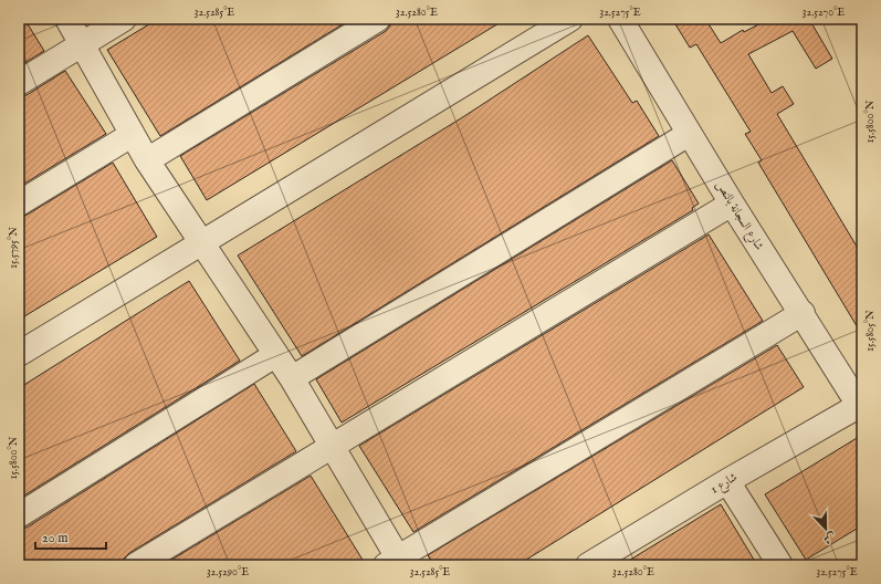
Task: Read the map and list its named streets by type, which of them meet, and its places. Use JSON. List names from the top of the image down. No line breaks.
{"streets":{"street":["شارع السجانة بالنص","شارع 1"]},"crossings":[["شارع السجانة بالنص","شارع 1"]],"scale_bar":"20 m","north":"bottom","coordinates":["32.5285°E","32.5280°E","32.5275°E","32.5270°E","15.5800°N","15.5795°N","15.5805°N","32.5290°E"]}
